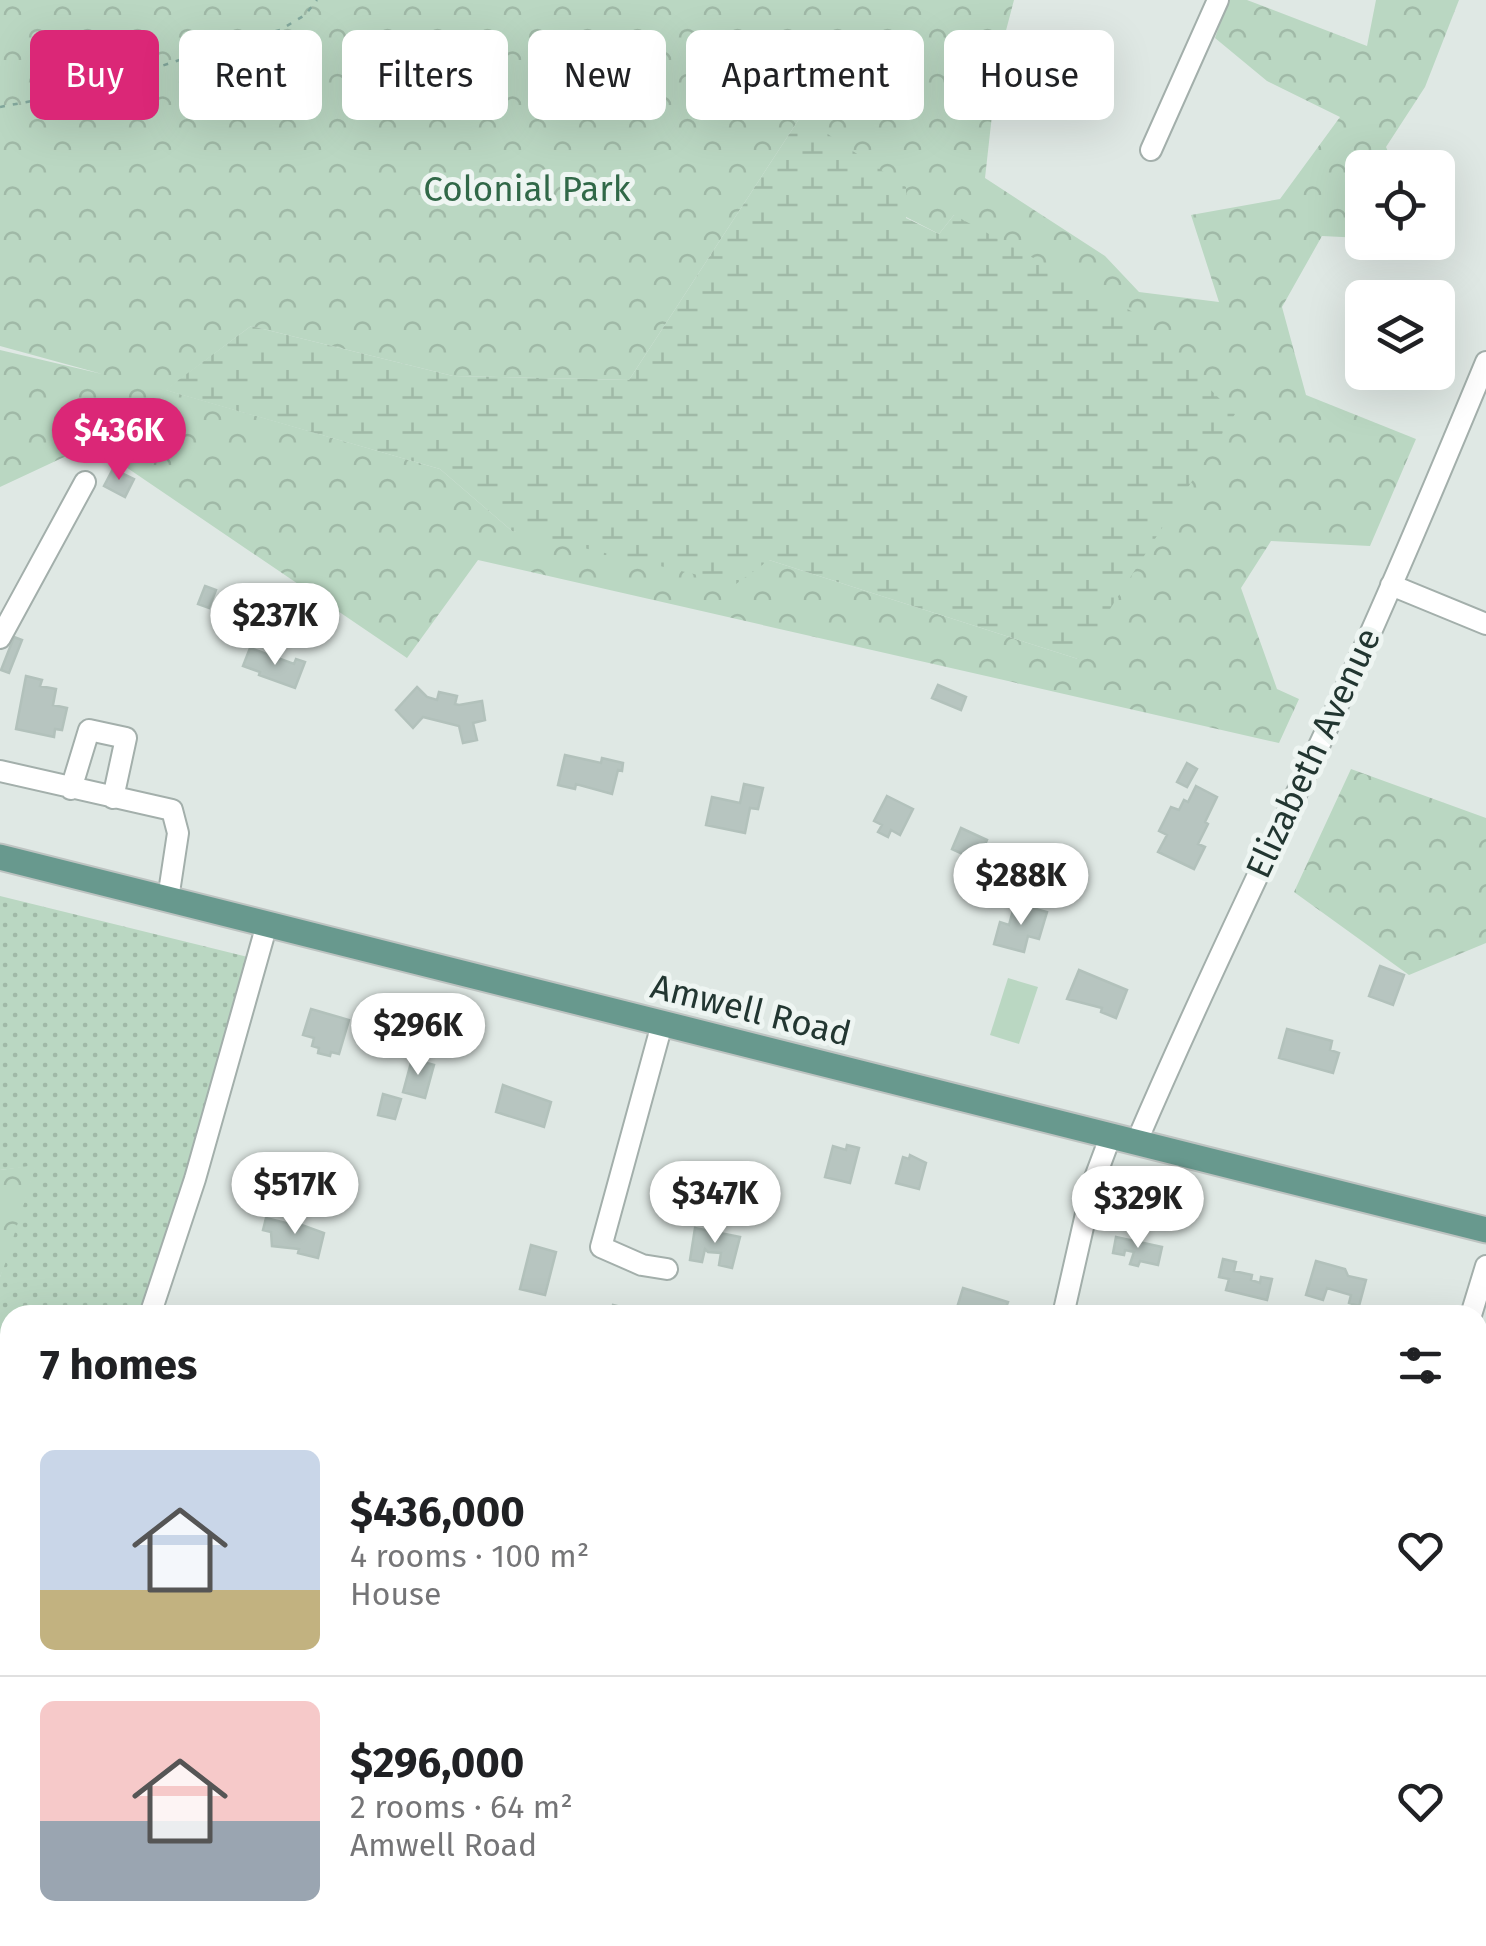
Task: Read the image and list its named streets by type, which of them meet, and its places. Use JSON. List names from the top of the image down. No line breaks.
{"streets":{"main road":["Amwell Road"],"street":["Elizabeth Avenue"]},"crossings":[["Elizabeth Avenue","Amwell Road"]],"parks":["Colonial Park"],"page":{"chip":["Buy","Rent","Filters","New","Apartment","House"],"price":["$436K","$237K","$288K","$296K","$517K","$347K","$329K"],"heading":"7 homes","list":[{"name":"$436,000","note":"4 rooms · 100 m² · House"},{"name":"$296,000","note":"2 rooms · 64 m² · Amwell Road"}]}}
